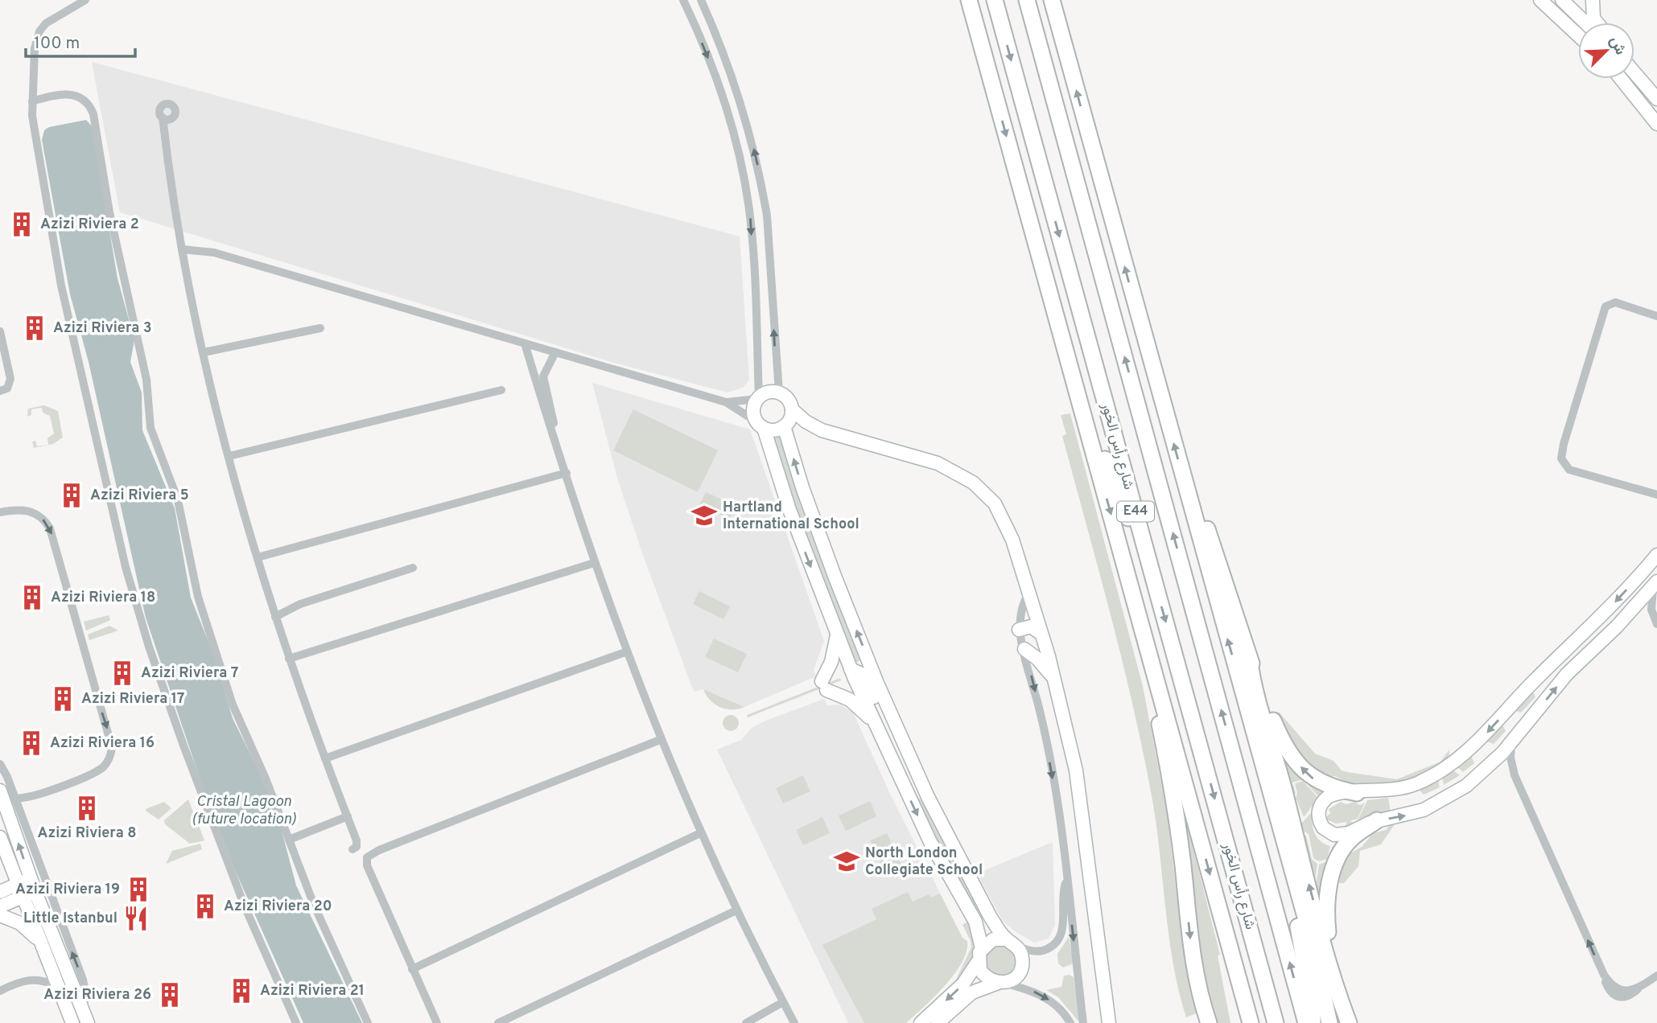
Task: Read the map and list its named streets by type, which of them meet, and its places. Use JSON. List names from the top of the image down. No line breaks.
{"streets":{"highway":["شارع رأس الخور","E44"]},"water":["Cristal Lagoon (future location)"],"places":{"building":["Azizi Riviera 2","Azizi Riviera 3","Azizi Riviera 5","Azizi Riviera 18","Azizi Riviera 7","Azizi Riviera 17","Azizi Riviera 16","Azizi Riviera 8","Azizi Riviera 19","Azizi Riviera 20","Azizi Riviera 21","Azizi Riviera 26"],"school or university":["Hartland International School","North London Collegiate School"],"restaurant":["Little Istanbul"]},"scale_bar":"100 m","north":"top right"}
